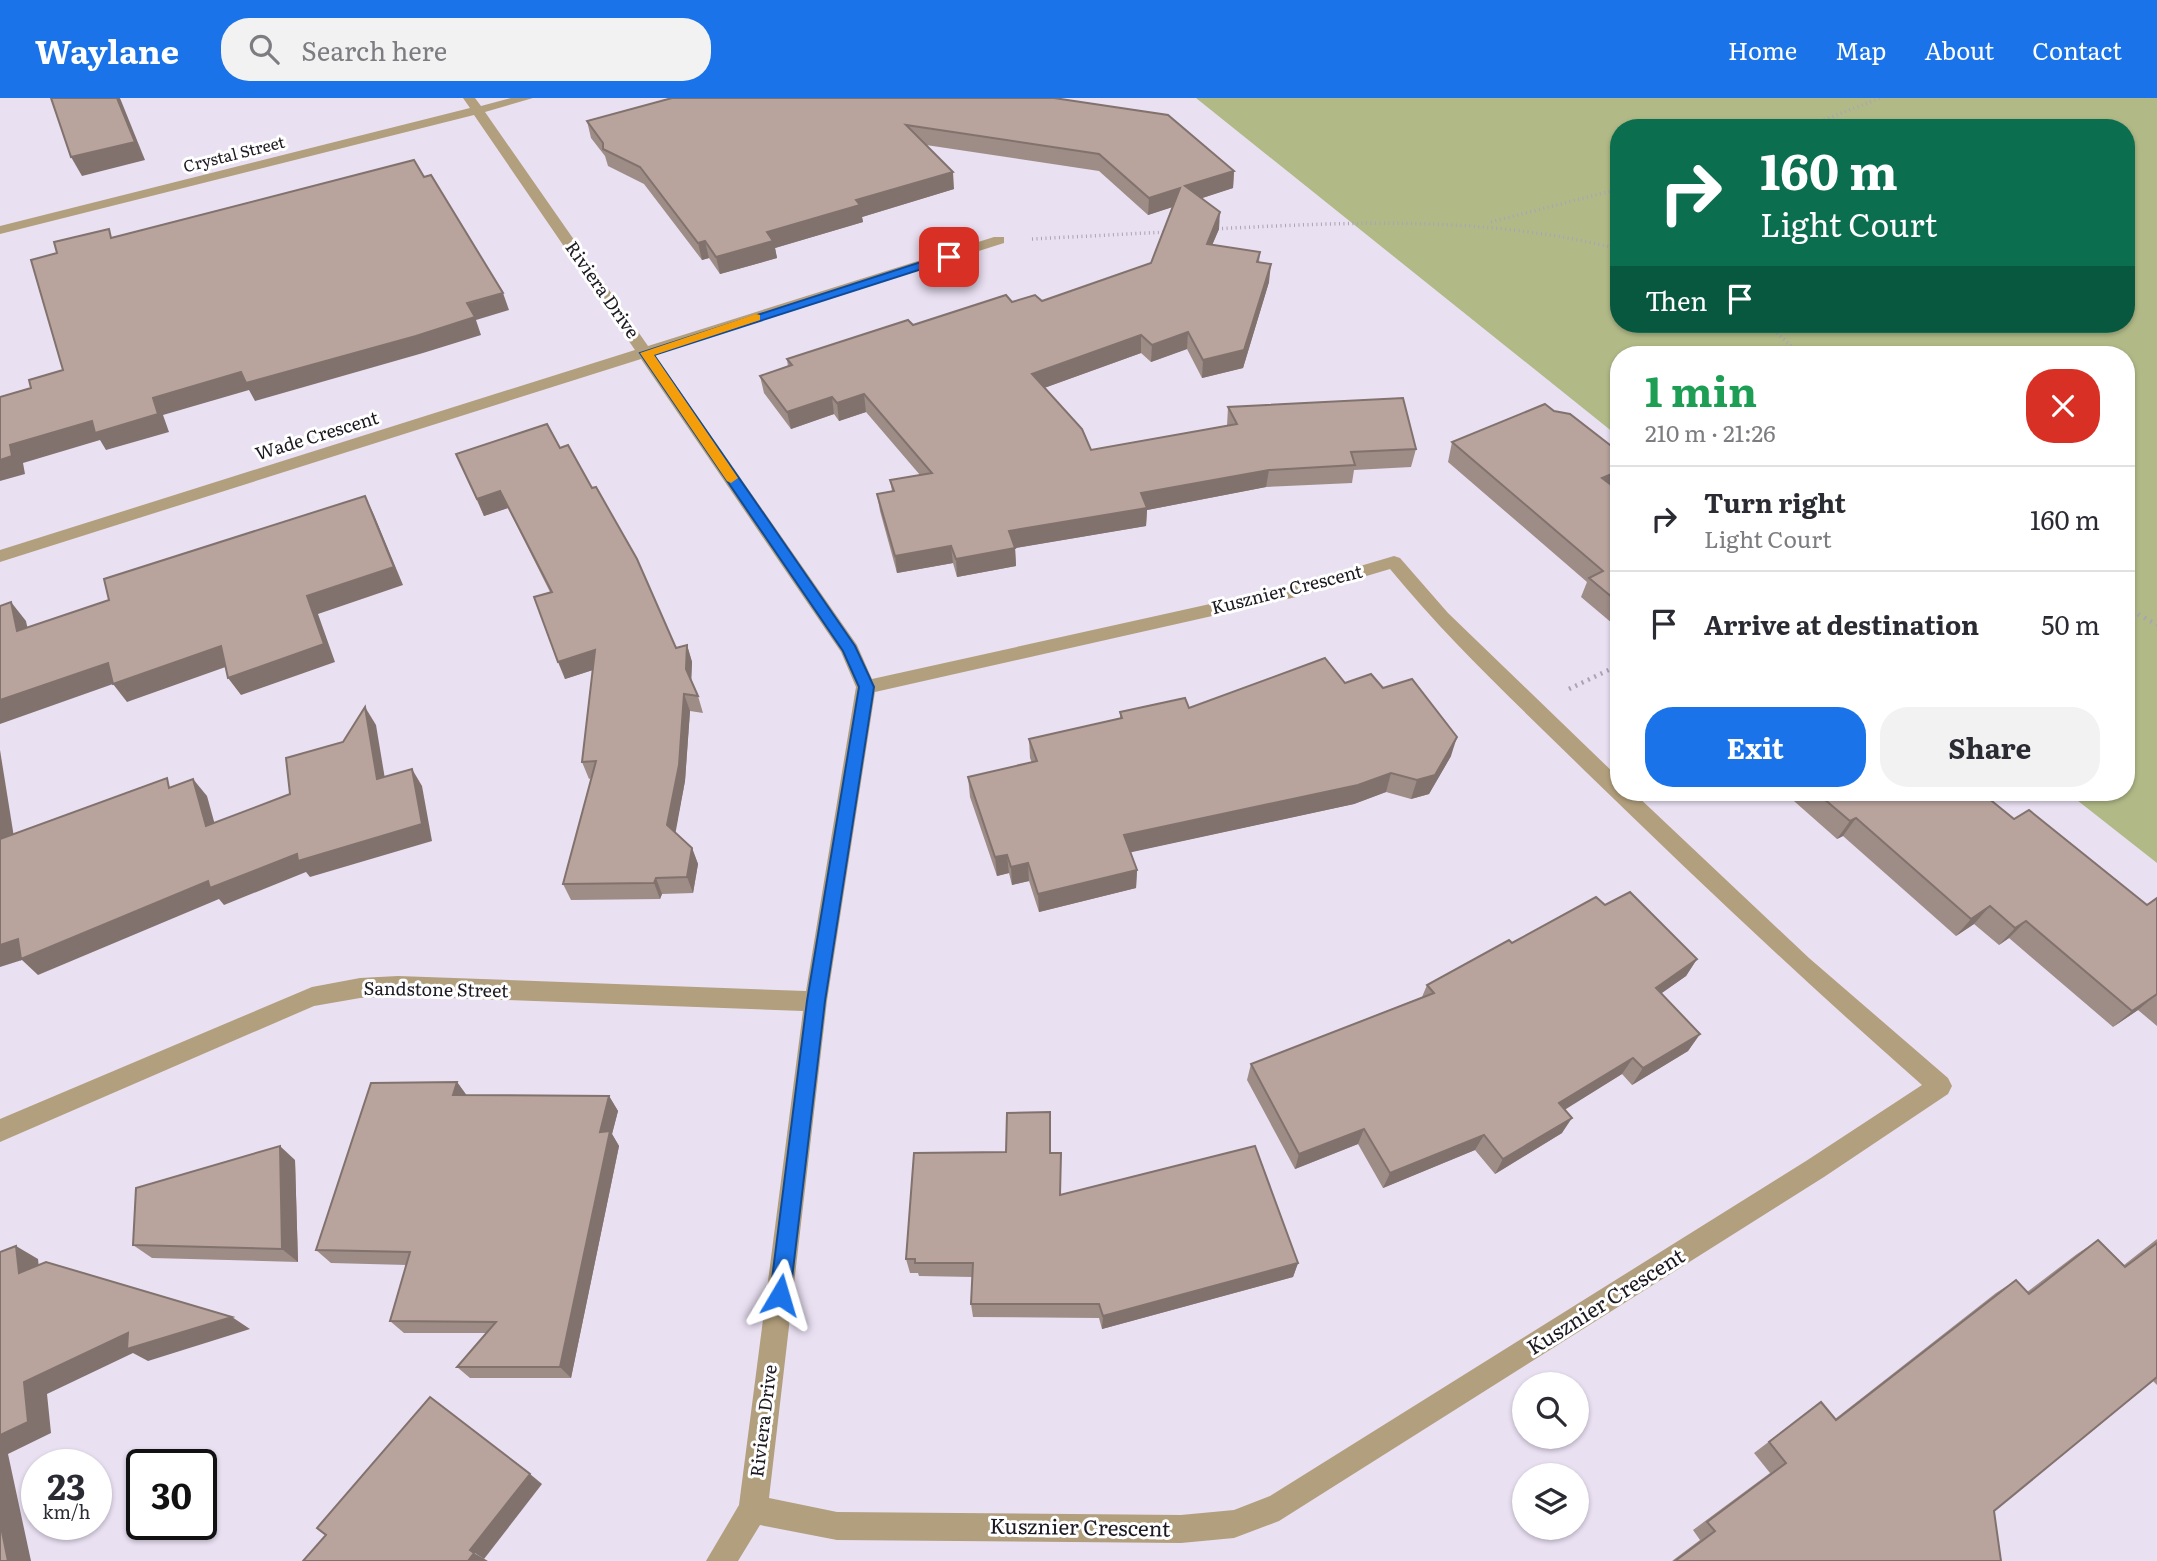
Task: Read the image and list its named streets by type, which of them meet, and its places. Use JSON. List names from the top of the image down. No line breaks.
{"streets":{"street":["Crystal Street","Riviera Drive","Wade Crescent","Kusznier Crescent","Sandstone Street"]},"crossings":[["Crystal Street","Riviera Drive"],["Riviera Drive","Wade Crescent"],["Riviera Drive","Kusznier Crescent"],["Riviera Drive","Sandstone Street"]],"page":{"header":"Waylane","search":"Search here","nav":["Home","Map","About","Contact"],"turn":["160 m","Light Court"],"then":"Then","heading":["1 min","210 m · 21:26"],"list":[{"name":"Turn right","note":"Light Court","value":"160 m"},{"name":"Arrive at destination","value":"50 m"}],"buttons":["Exit","Share"],"speed":"23 km/h","limit":"30"}}
